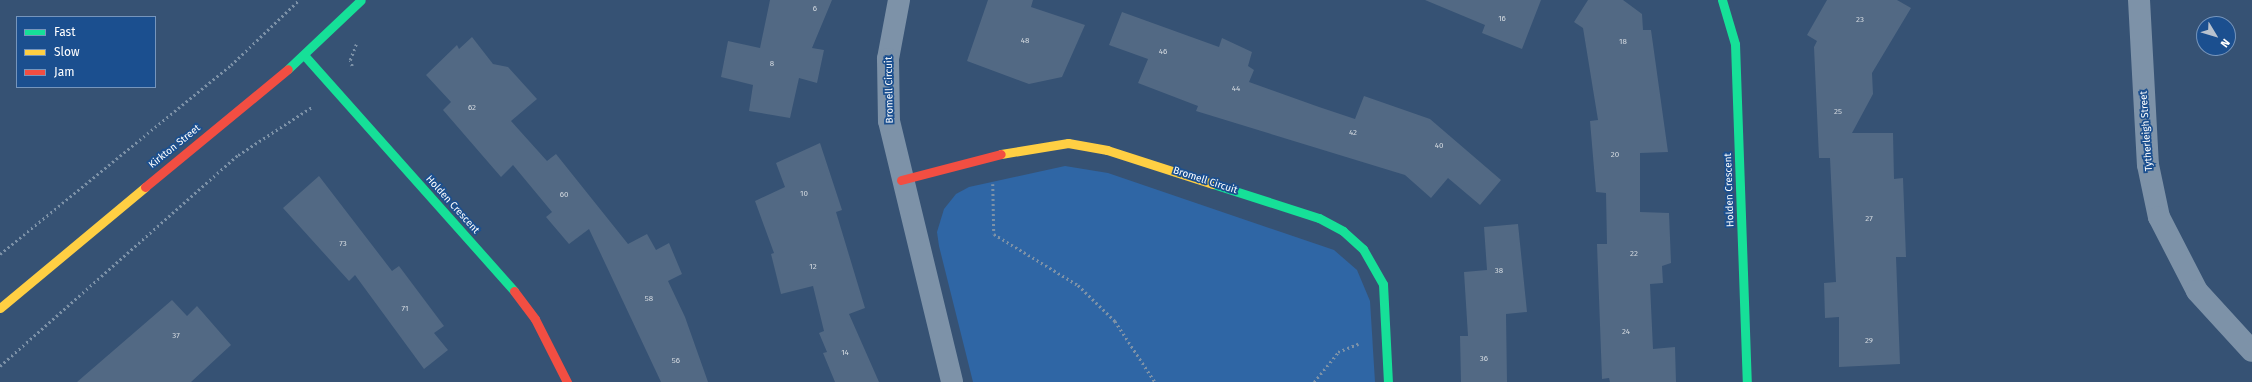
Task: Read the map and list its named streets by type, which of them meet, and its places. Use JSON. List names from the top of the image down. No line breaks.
{"streets":{"street":["Bromell Circuit","Tytherleigh Street","Kirkton Street","Holden Crescent"]},"crossings":[["Kirkton Street","Holden Crescent"]],"house_numbers":["6","16","23","48","18","46","8","44","62","25","42","40","20","10","60","27","73","22","12","38","58","71","24","37","29","14","36","56"],"legend":["Fast","Slow","Jam"],"north":"bottom right"}
